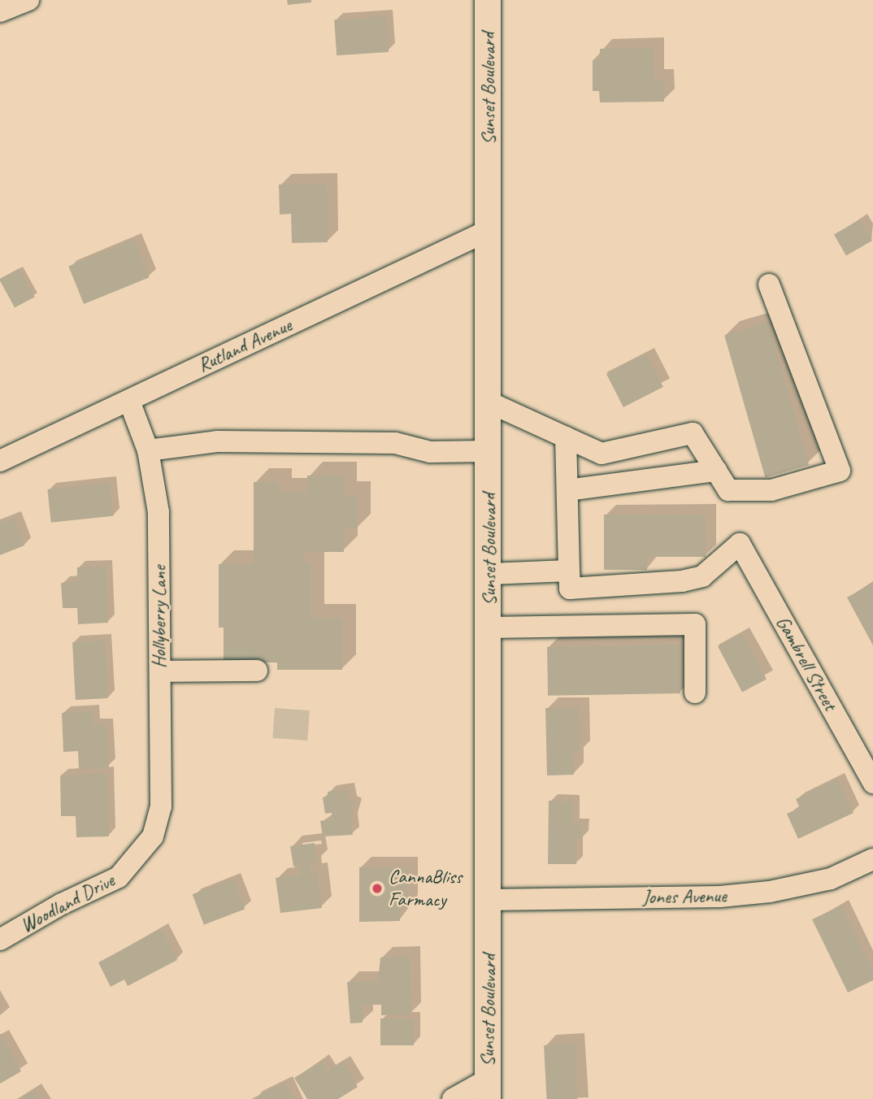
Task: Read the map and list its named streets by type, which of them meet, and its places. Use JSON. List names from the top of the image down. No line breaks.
{"streets":{"main road":["Sunset Boulevard"],"street":["Rutland Avenue","Hollyberry Lane","Gambrell Street","Jones Avenue","Woodland Drive"]},"crossings":[["Sunset Boulevard","Rutland Avenue"],["Sunset Boulevard","Jones Avenue"],["Rutland Avenue","Hollyberry Lane"],["Hollyberry Lane","Woodland Drive"]],"places":["CannaBliss Farmacy"]}
